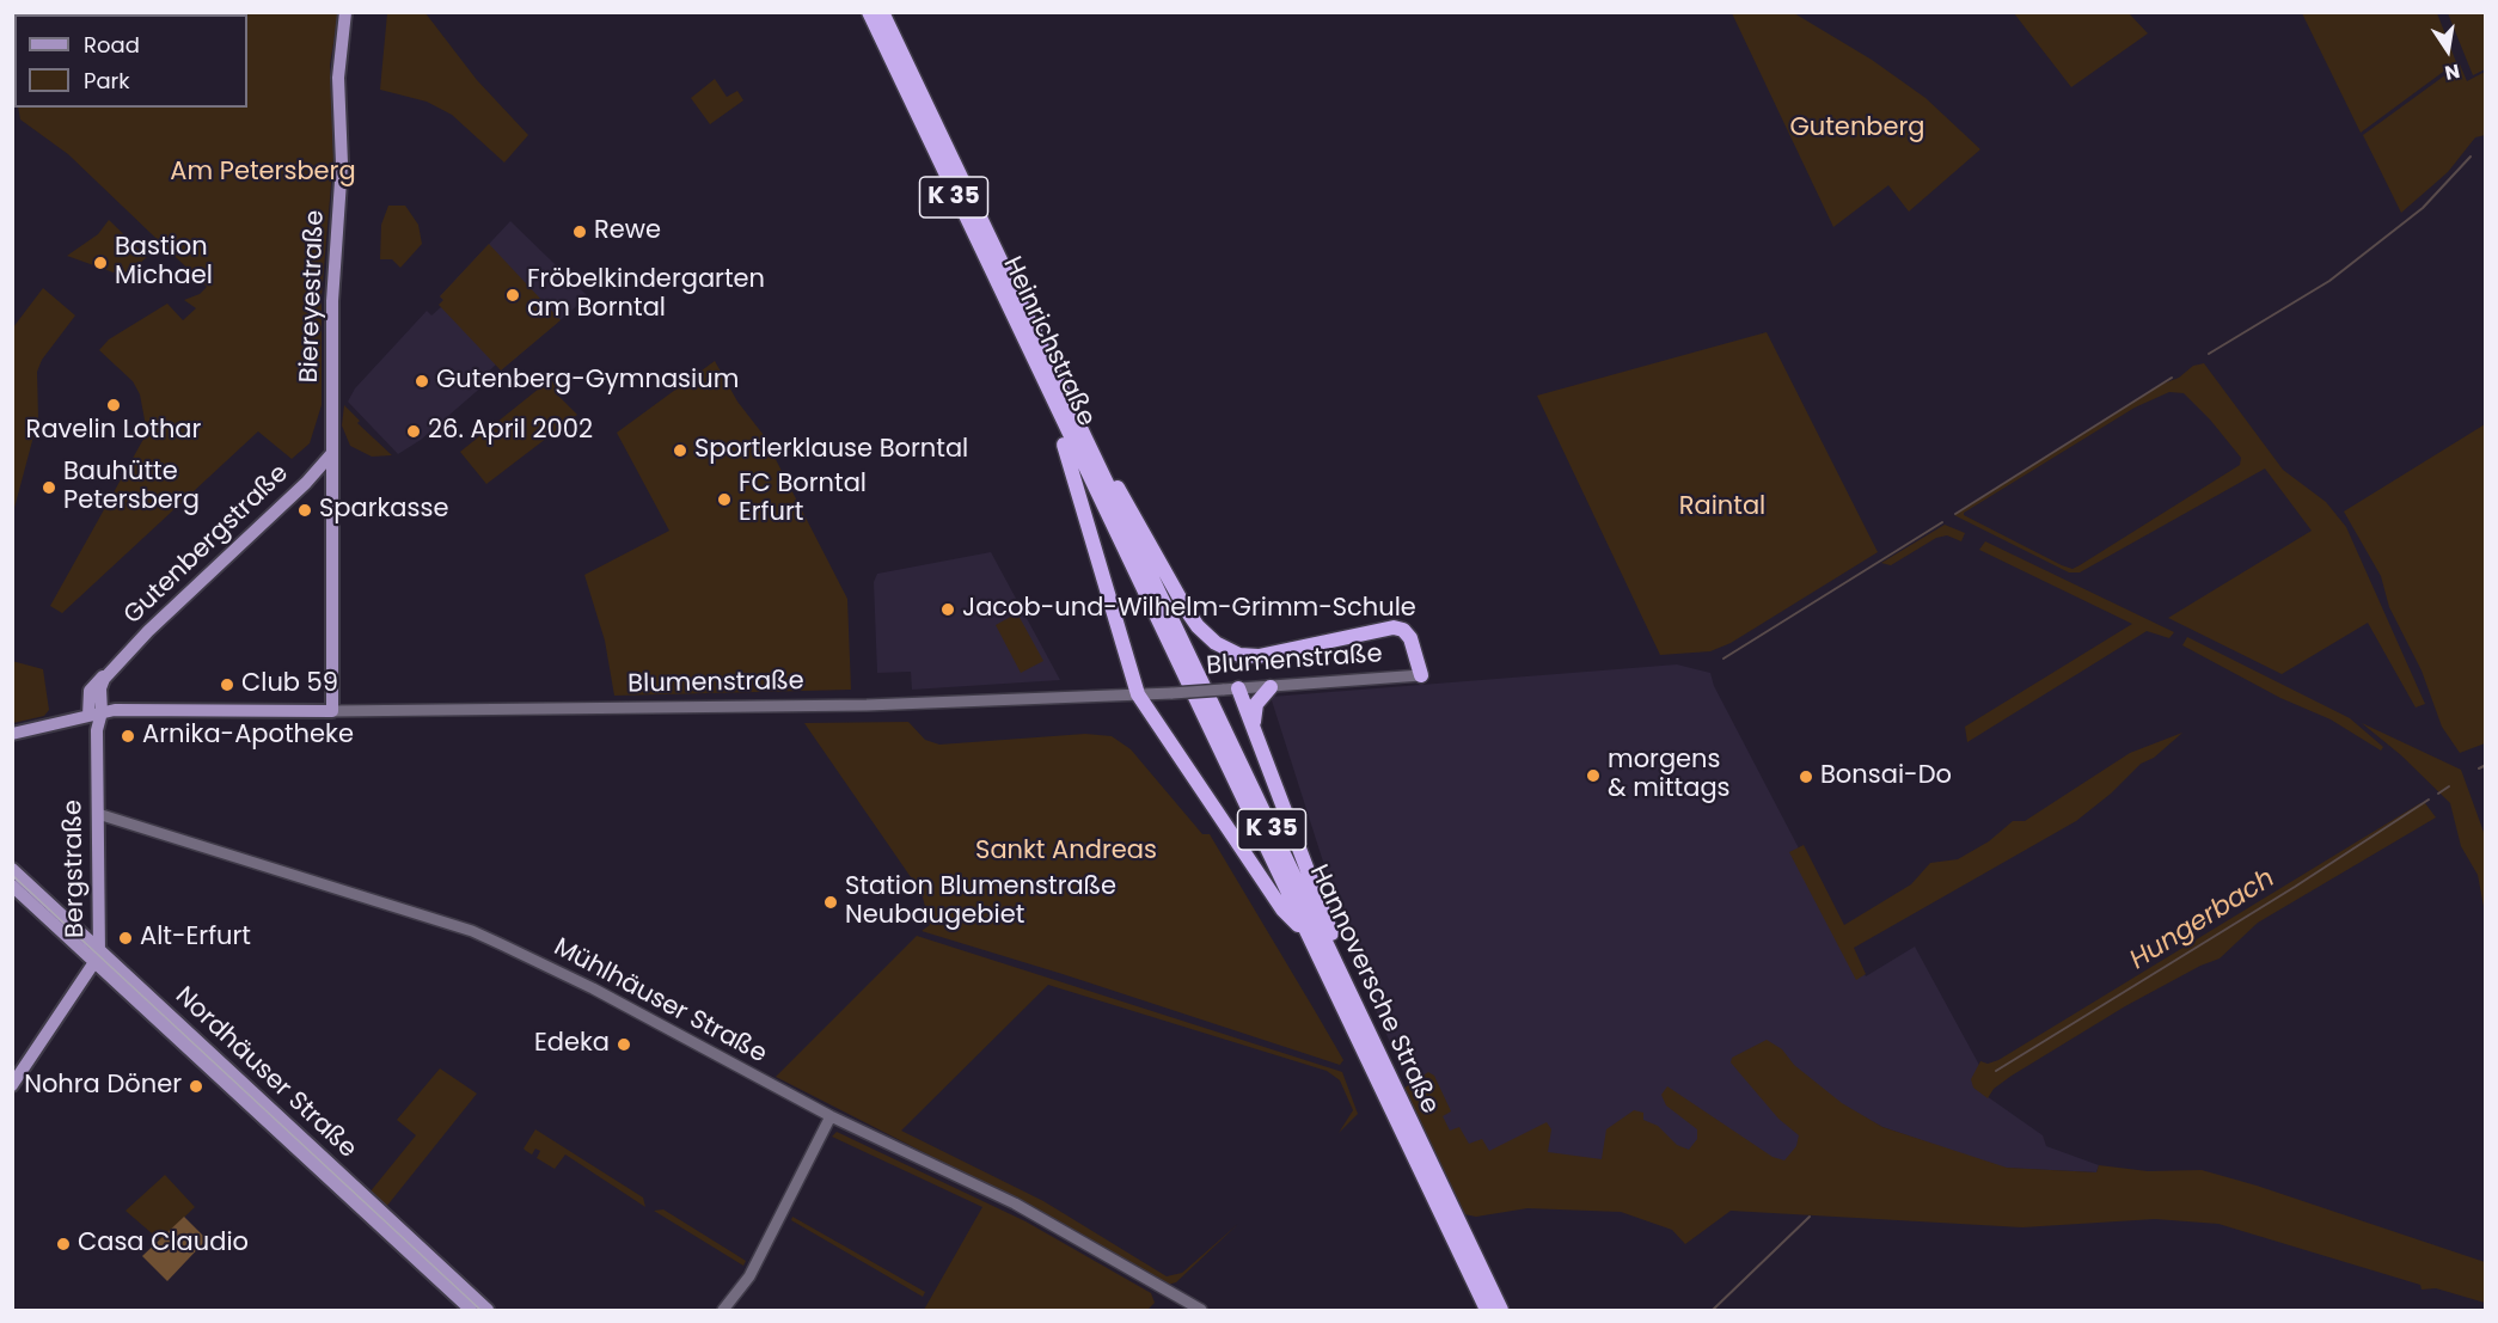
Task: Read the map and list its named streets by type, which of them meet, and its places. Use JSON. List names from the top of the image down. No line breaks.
{"streets":{"highway":["K 35","Heinrichstraße","Hannoversche Straße"],"main road":["Biereyestraße","Gutenbergstraße","Blumenstraße","Bergstraße","Nordhäuser Straße"],"street":["Mühlhäuser Straße"]},"crossings":[["Biereyestraße","Gutenbergstraße"],["Biereyestraße","Blumenstraße"],["Heinrichstraße","Hannoversche Straße"],["Gutenbergstraße","Blumenstraße"],["Gutenbergstraße","Bergstraße"],["Blumenstraße","Bergstraße"],["Bergstraße","Mühlhäuser Straße"],["Bergstraße","Nordhäuser Straße"]],"water":["Hungerbach"],"parks":["Gutenberg","Am Petersberg","Raintal","Sankt Andreas"],"places":["Rewe","Bastion Michael","Fröbelkindergarten am Borntal","Gutenberg-Gymnasium","Ravelin Lothar","26. April 2002","Sportlerklause Borntal","Bauhütte Petersberg","FC Borntal Erfurt","Sparkasse","Jacob-und-Wilhelm-Grimm-Schule","Club 59","Arnika-Apotheke","morgens & mittags","Bonsai-Do","Station Blumenstraße Neubaugebiet","Alt-Erfurt","Edeka","Nohra Döner","Casa Claudio"],"legend":["Road","Park"],"north":"bottom"}
